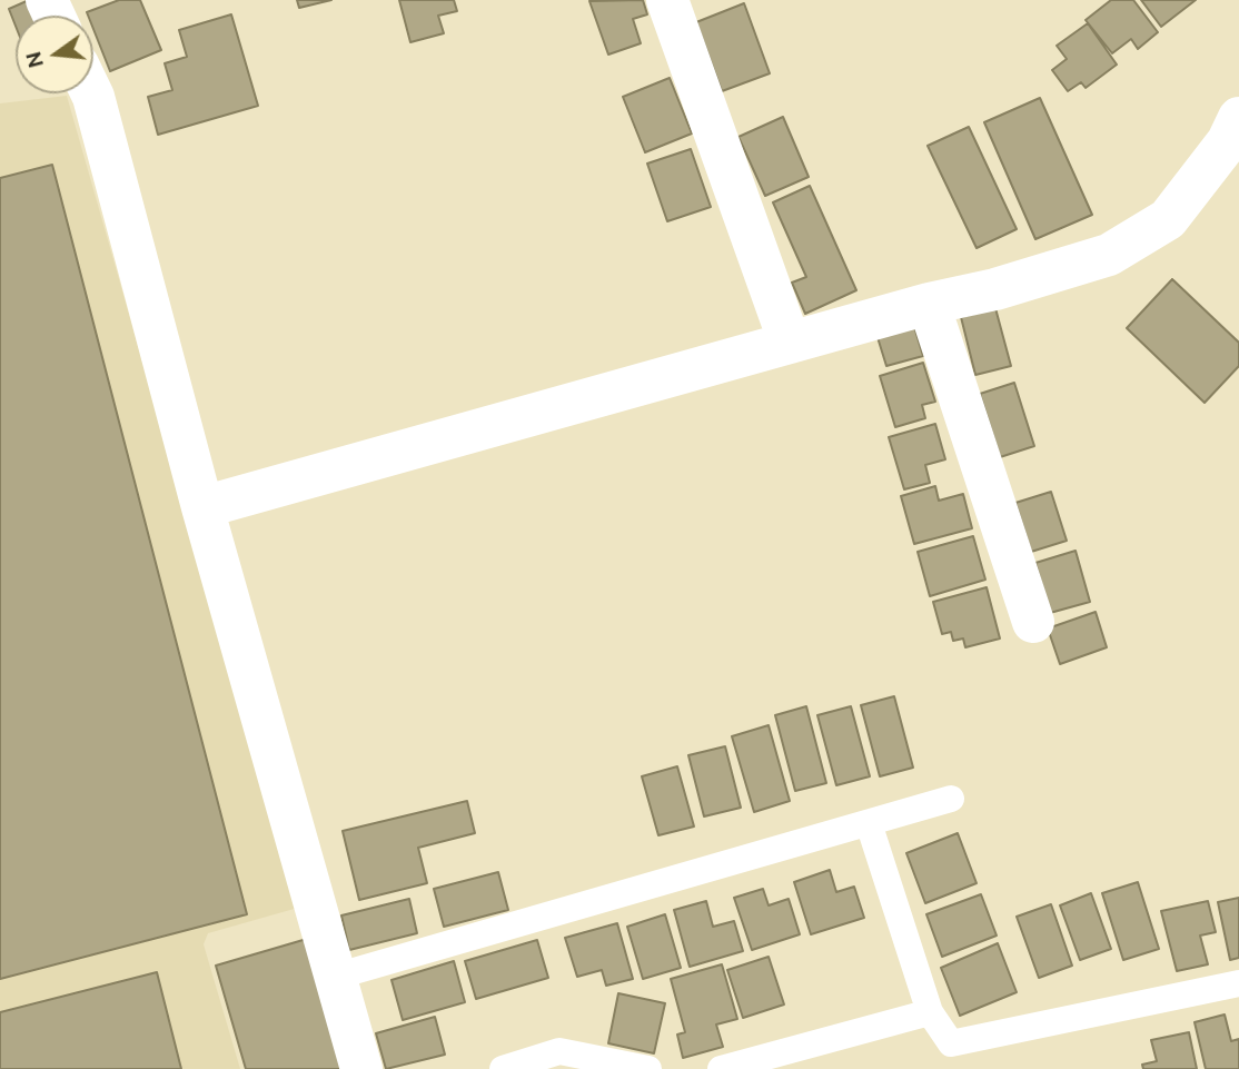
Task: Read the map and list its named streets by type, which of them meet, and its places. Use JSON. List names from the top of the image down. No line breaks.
{"north":"left"}
